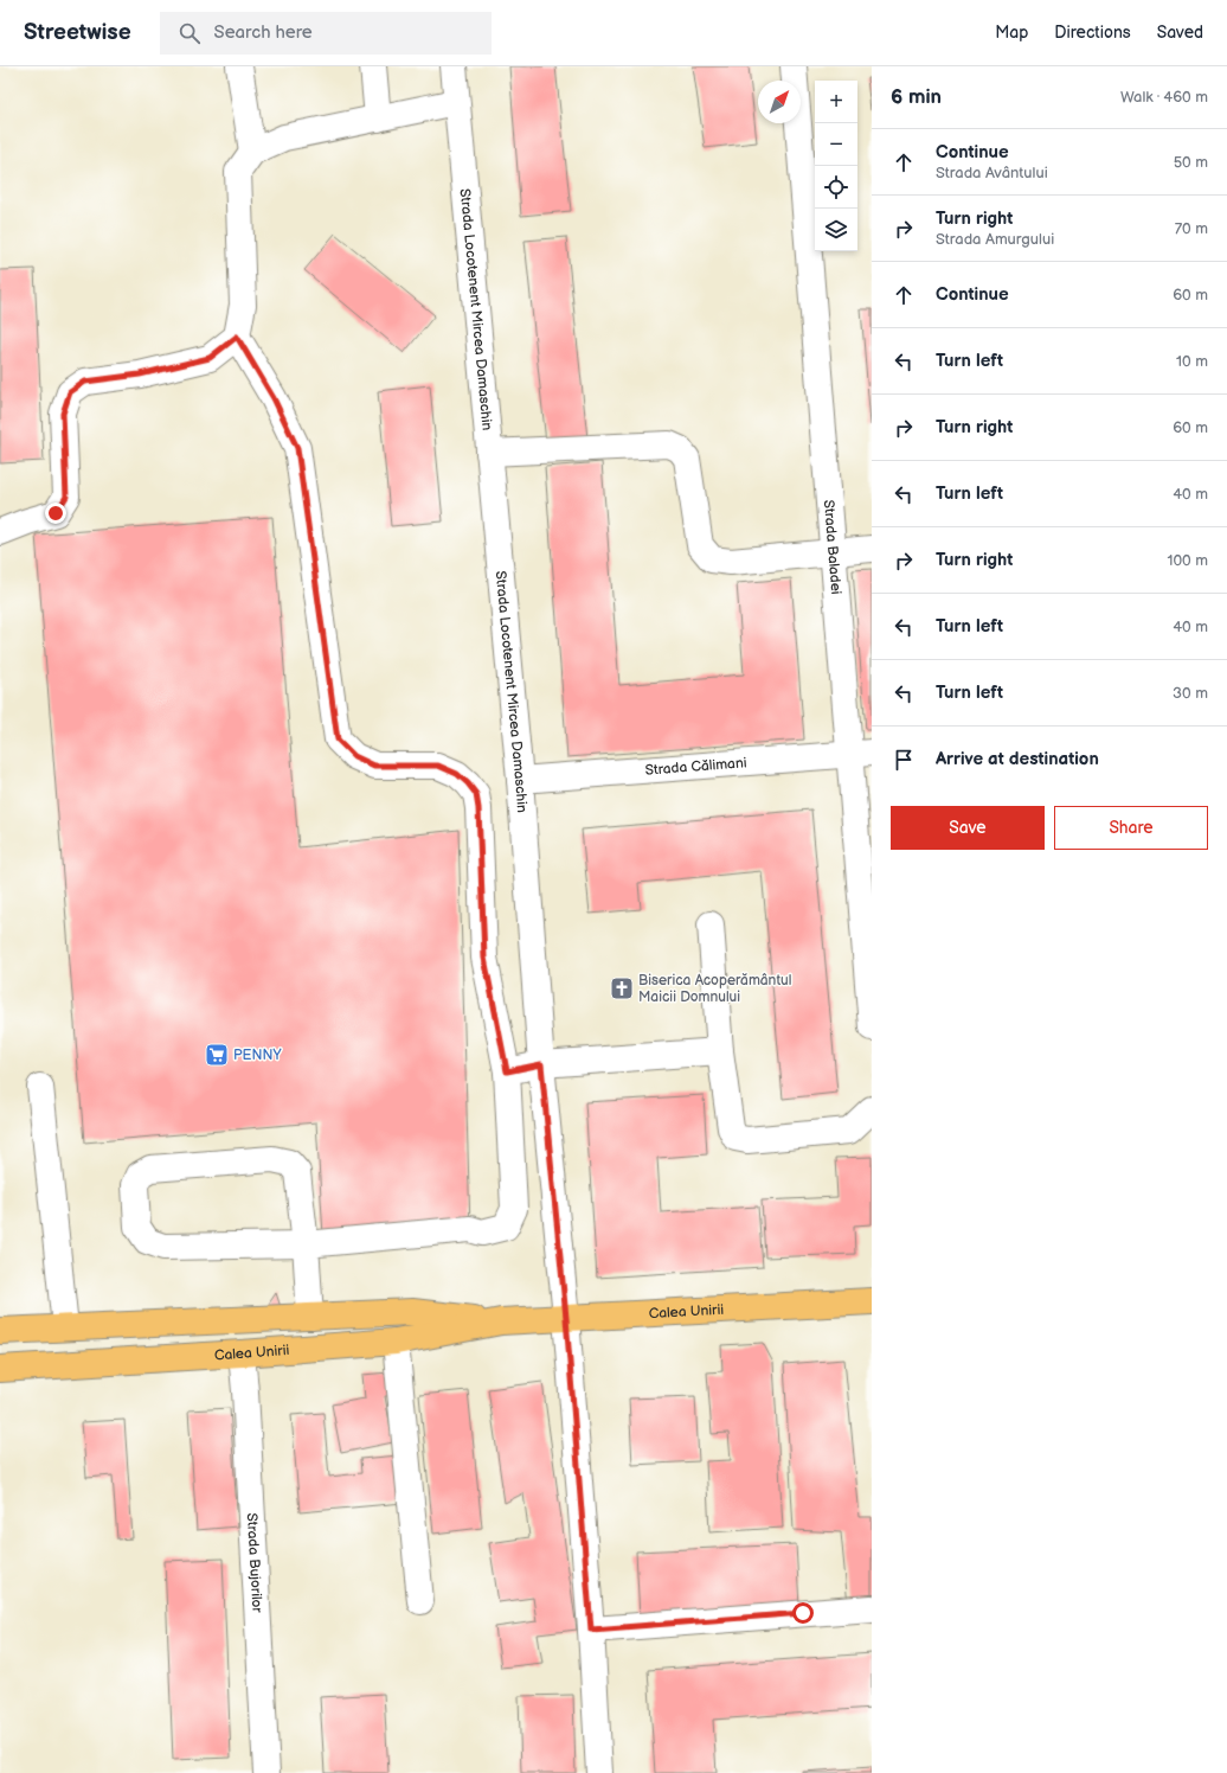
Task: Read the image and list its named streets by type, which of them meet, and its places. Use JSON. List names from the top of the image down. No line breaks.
{"streets":{"main road":["Calea Unirii"],"street":["Strada Locotenent Mircea Damaschin","Strada Baladei","Strada Călimani","Strada Bujorilor"]},"crossings":[["Strada Locotenent Mircea Damaschin","Strada Călimani"],["Strada Locotenent Mircea Damaschin","Calea Unirii"],["Strada Baladei","Strada Călimani"],["Calea Unirii","Strada Bujorilor"]],"places":{"church":["Biserica Acoperământul Maicii Domnului"],"supermarket":["PENNY"]},"north":"top right","page":{"header":"Streetwise","search":"Search here","nav":["Map","Directions","Saved"],"heading":["6 min","Walk · 460 m"],"map_buttons":["+","−"],"list":[["Continue","Strada Avântului","50 m"],["Turn right","Strada Amurgului","70 m"],["Continue","60 m"],["Turn left","10 m"],["Turn right","60 m"],["Turn left","40 m"],["Turn right","100 m"],["Turn left","40 m"],["Turn left","30 m"],"Arrive at destination"],"buttons":["Save","Share"]}}
